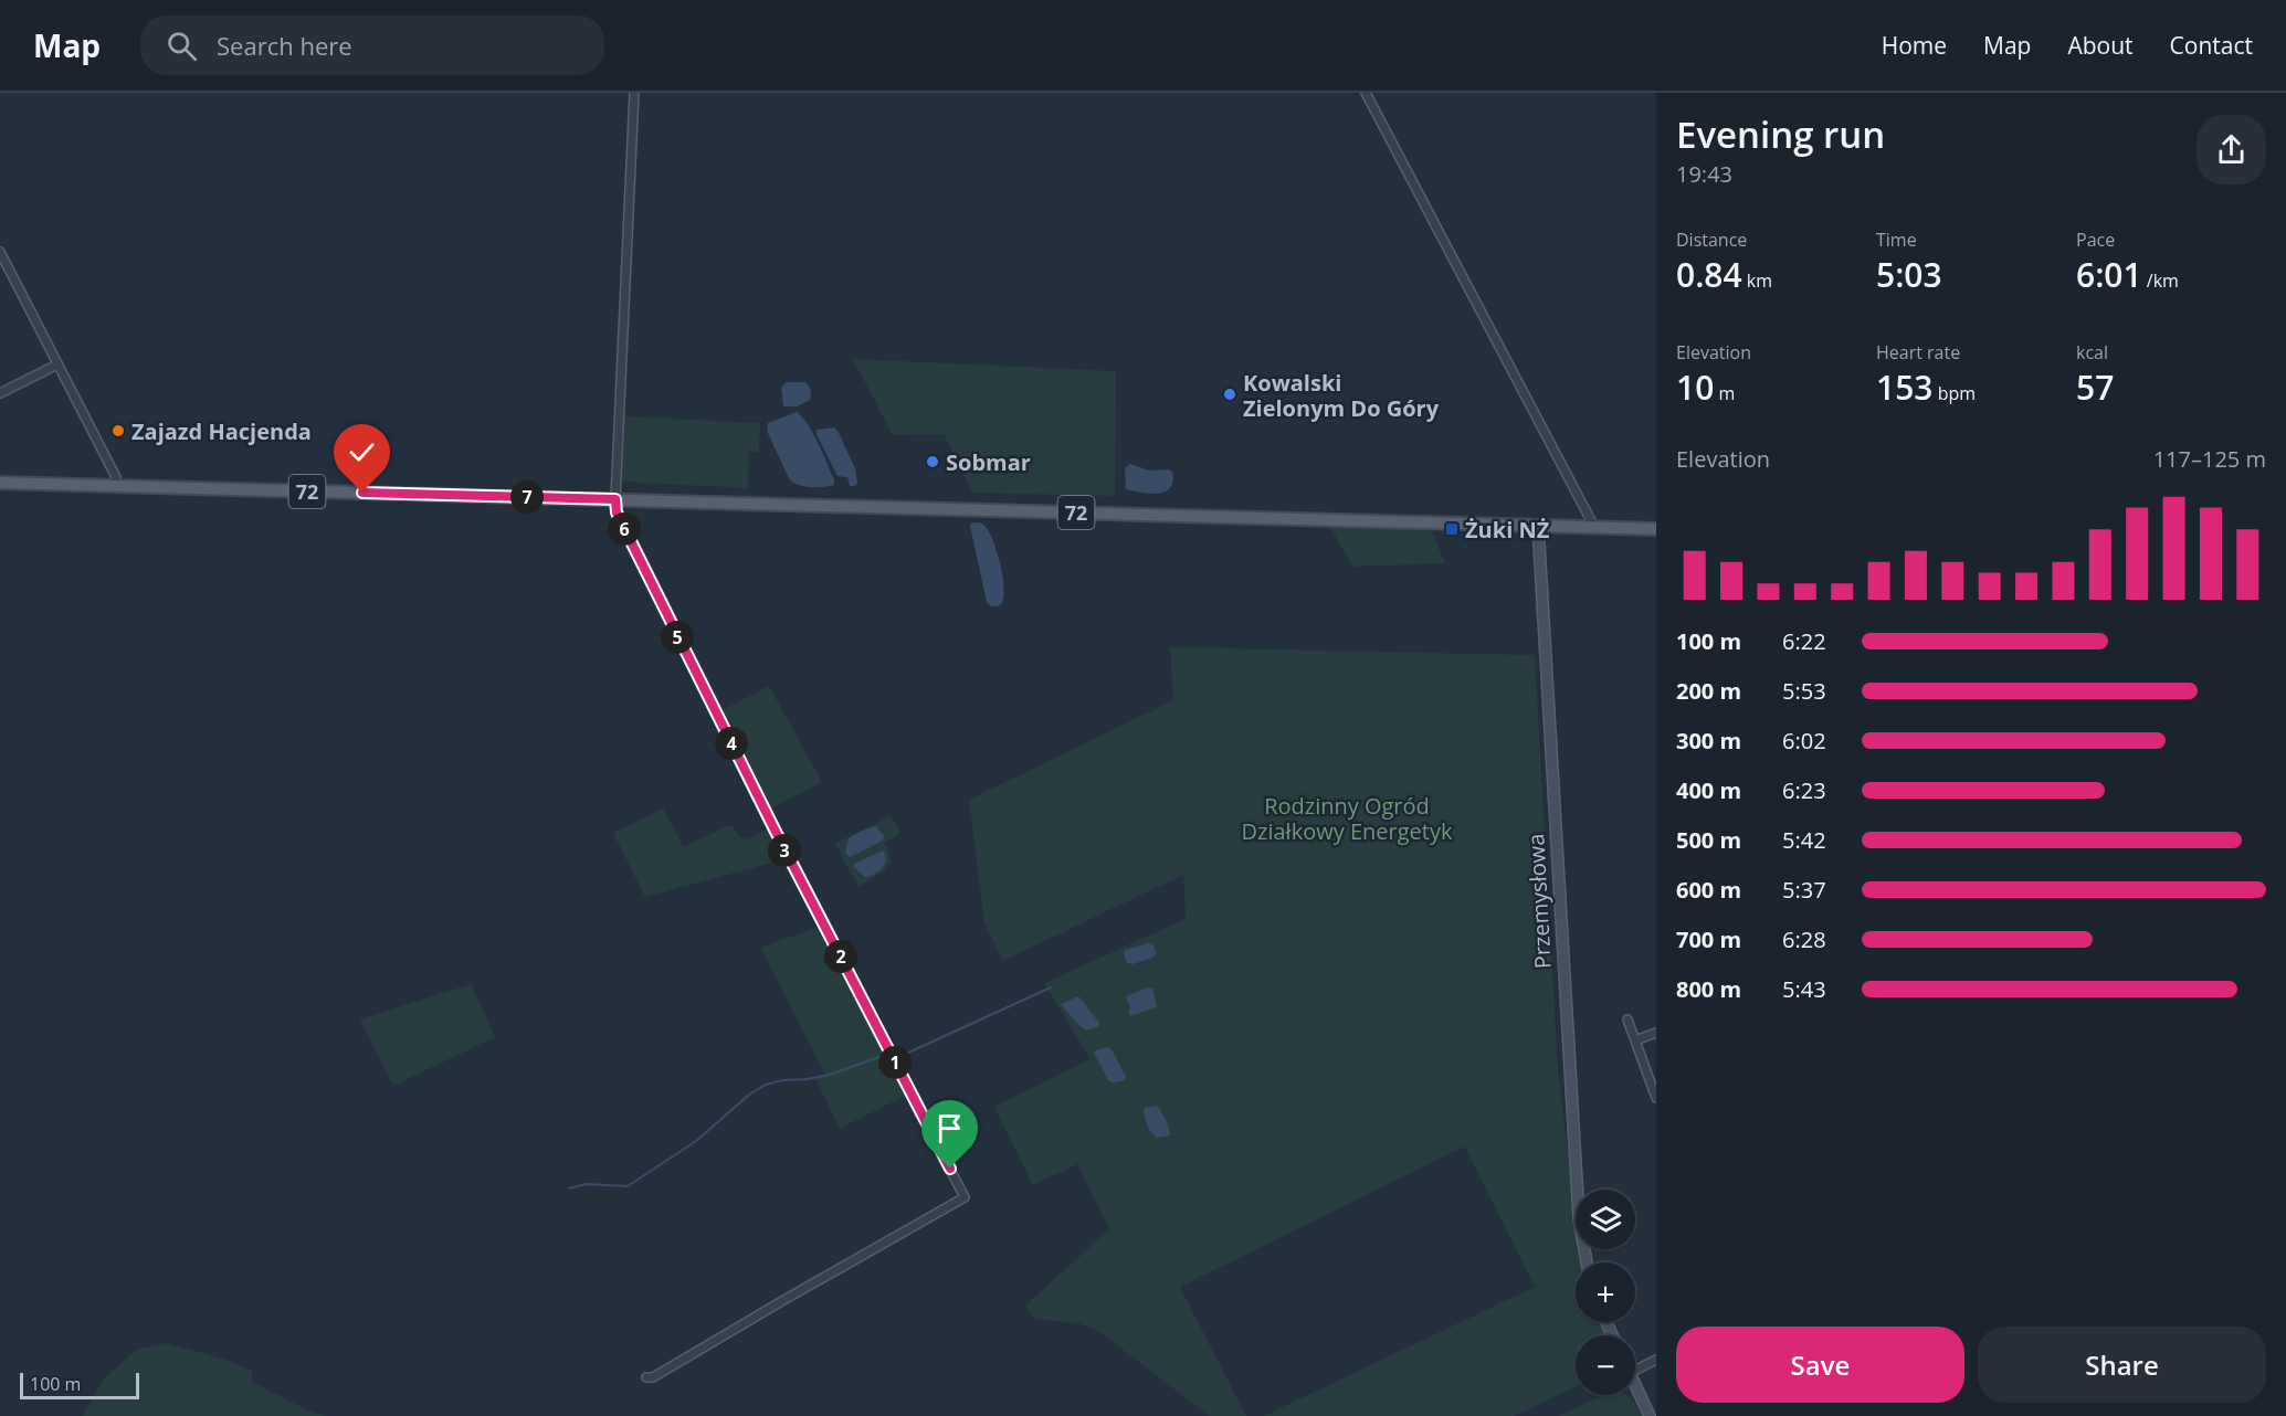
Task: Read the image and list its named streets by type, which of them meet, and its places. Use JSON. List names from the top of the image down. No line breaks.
{"streets":{"main road":["72","Przemysłowa"]},"crossings":[["72","Przemysłowa"]],"parks":["Rodzinny Ogród Działkowy Energetyk"],"places":{"other":["Kowalski Zielonym Do Góry","Zajazd Hacjenda","Sobmar"],"transit":["Żuki NŻ"]},"scale_bar":"100 m","page":{"header":"Map","search":"Search here","nav":["Home","Map","About","Contact"],"heading":["Evening run","19:43"],"stats":[["Distance","0.84 km"],["Time","5:03"],["Pace","6:01 /km"],["Elevation","10 m"],["Heart rate","153 bpm"],["kcal","57"]],"chart":["Elevation","117–125 m"],"pins":["7","6","5","4","3","2","1"],"list":[{"name":"100 m","note":"6:22"},{"name":"200 m","note":"5:53"},{"name":"300 m","note":"6:02"},{"name":"400 m","note":"6:23"},{"name":"500 m","note":"5:42"},{"name":"600 m","note":"5:37"},{"name":"700 m","note":"6:28"},{"name":"800 m","note":"5:43"}],"map_buttons":["+","−"],"buttons":["Save","Share"],"scale":"100 m"}}
